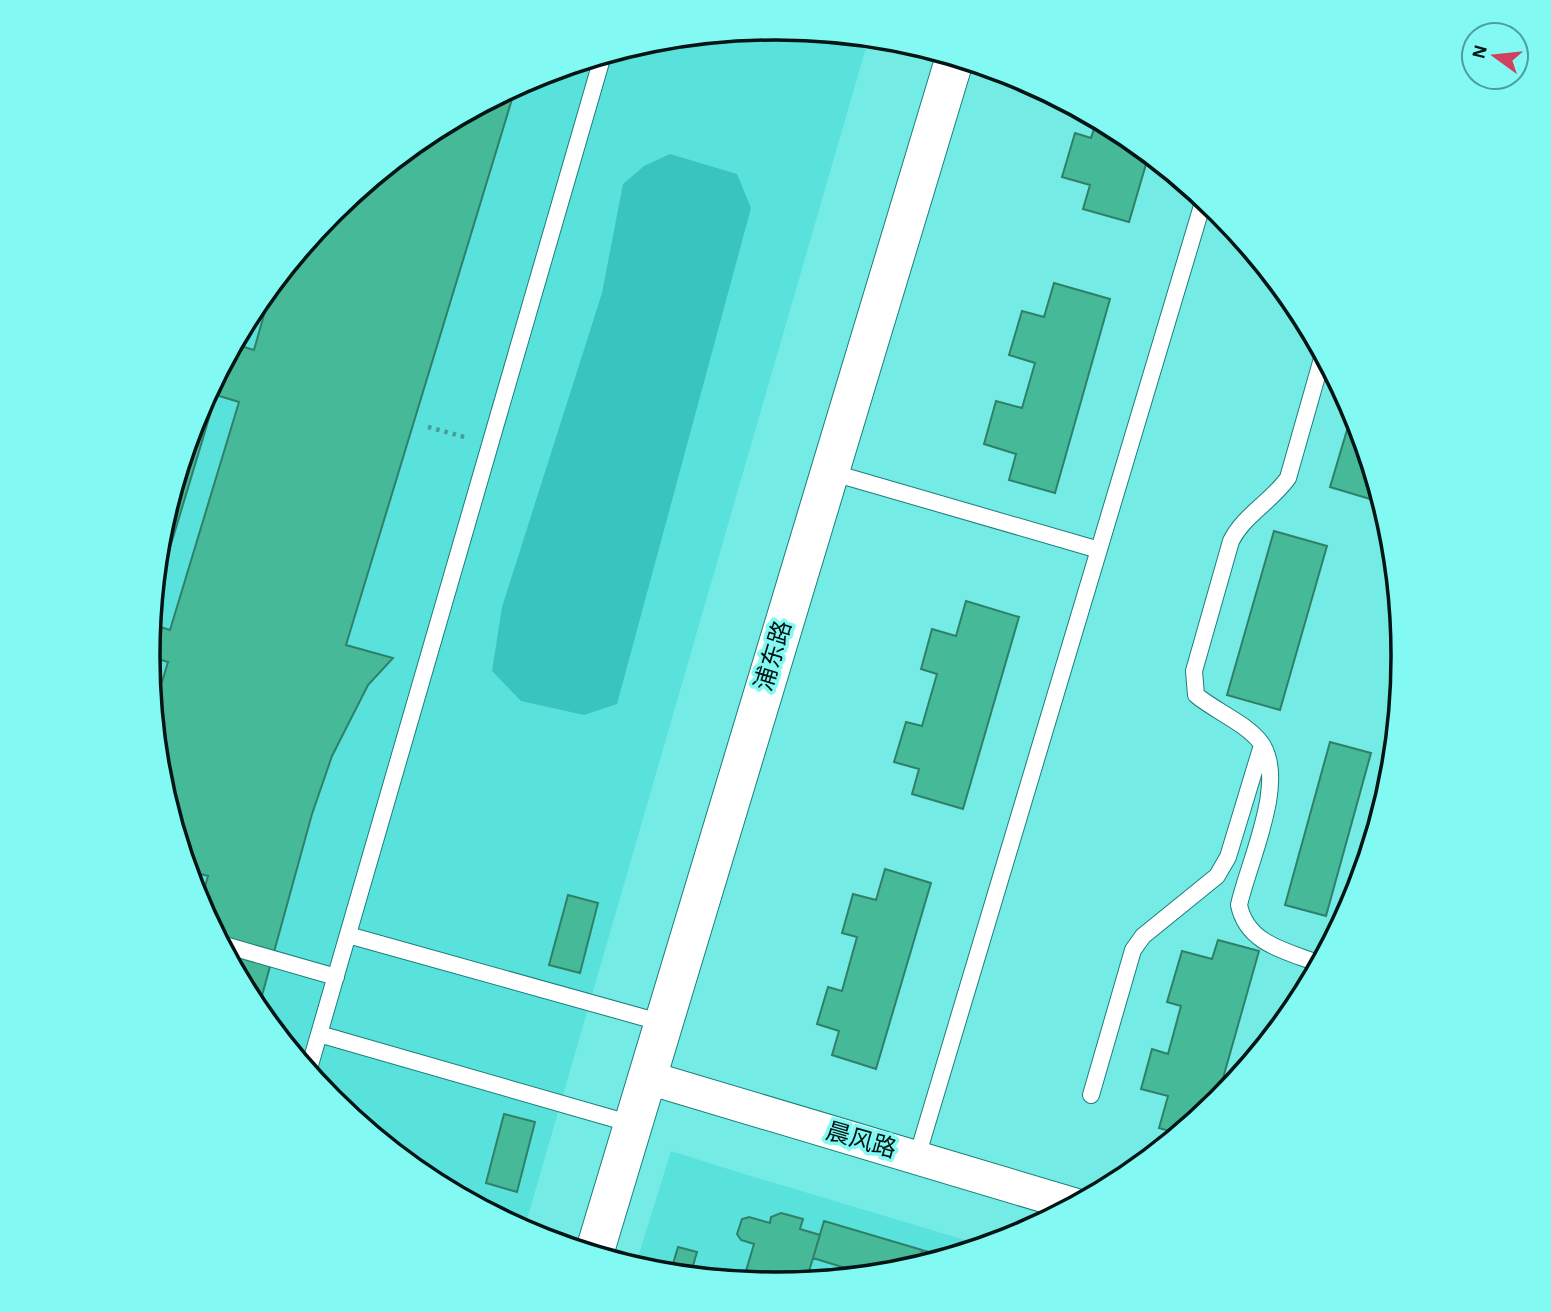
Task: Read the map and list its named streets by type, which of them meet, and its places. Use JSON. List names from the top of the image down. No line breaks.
{"streets":{"street":["浦东路","晨风路"]},"crossings":[["浦东路","晨风路"]],"north":"left"}
